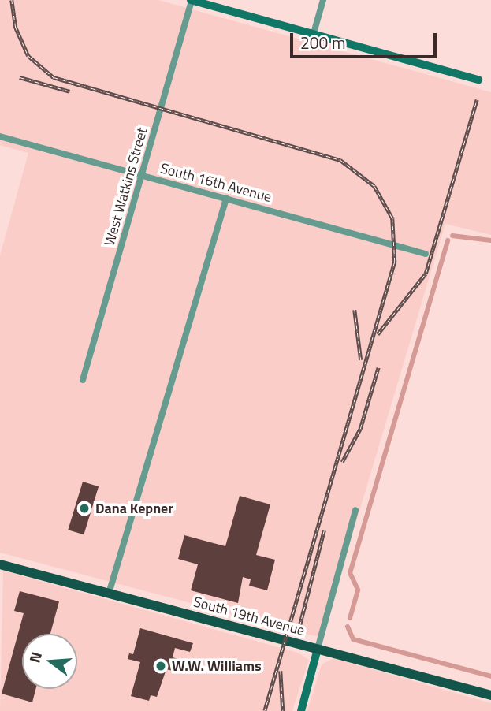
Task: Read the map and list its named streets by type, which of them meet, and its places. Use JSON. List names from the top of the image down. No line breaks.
{"streets":{"main road":["South 19th Avenue"],"street":["South 16th Avenue","West Watkins Street"]},"crossings":[["South 16th Avenue","West Watkins Street"]],"places":["Dana Kepner","W.W. Williams"],"scale_bar":"200 m","north":"left"}
